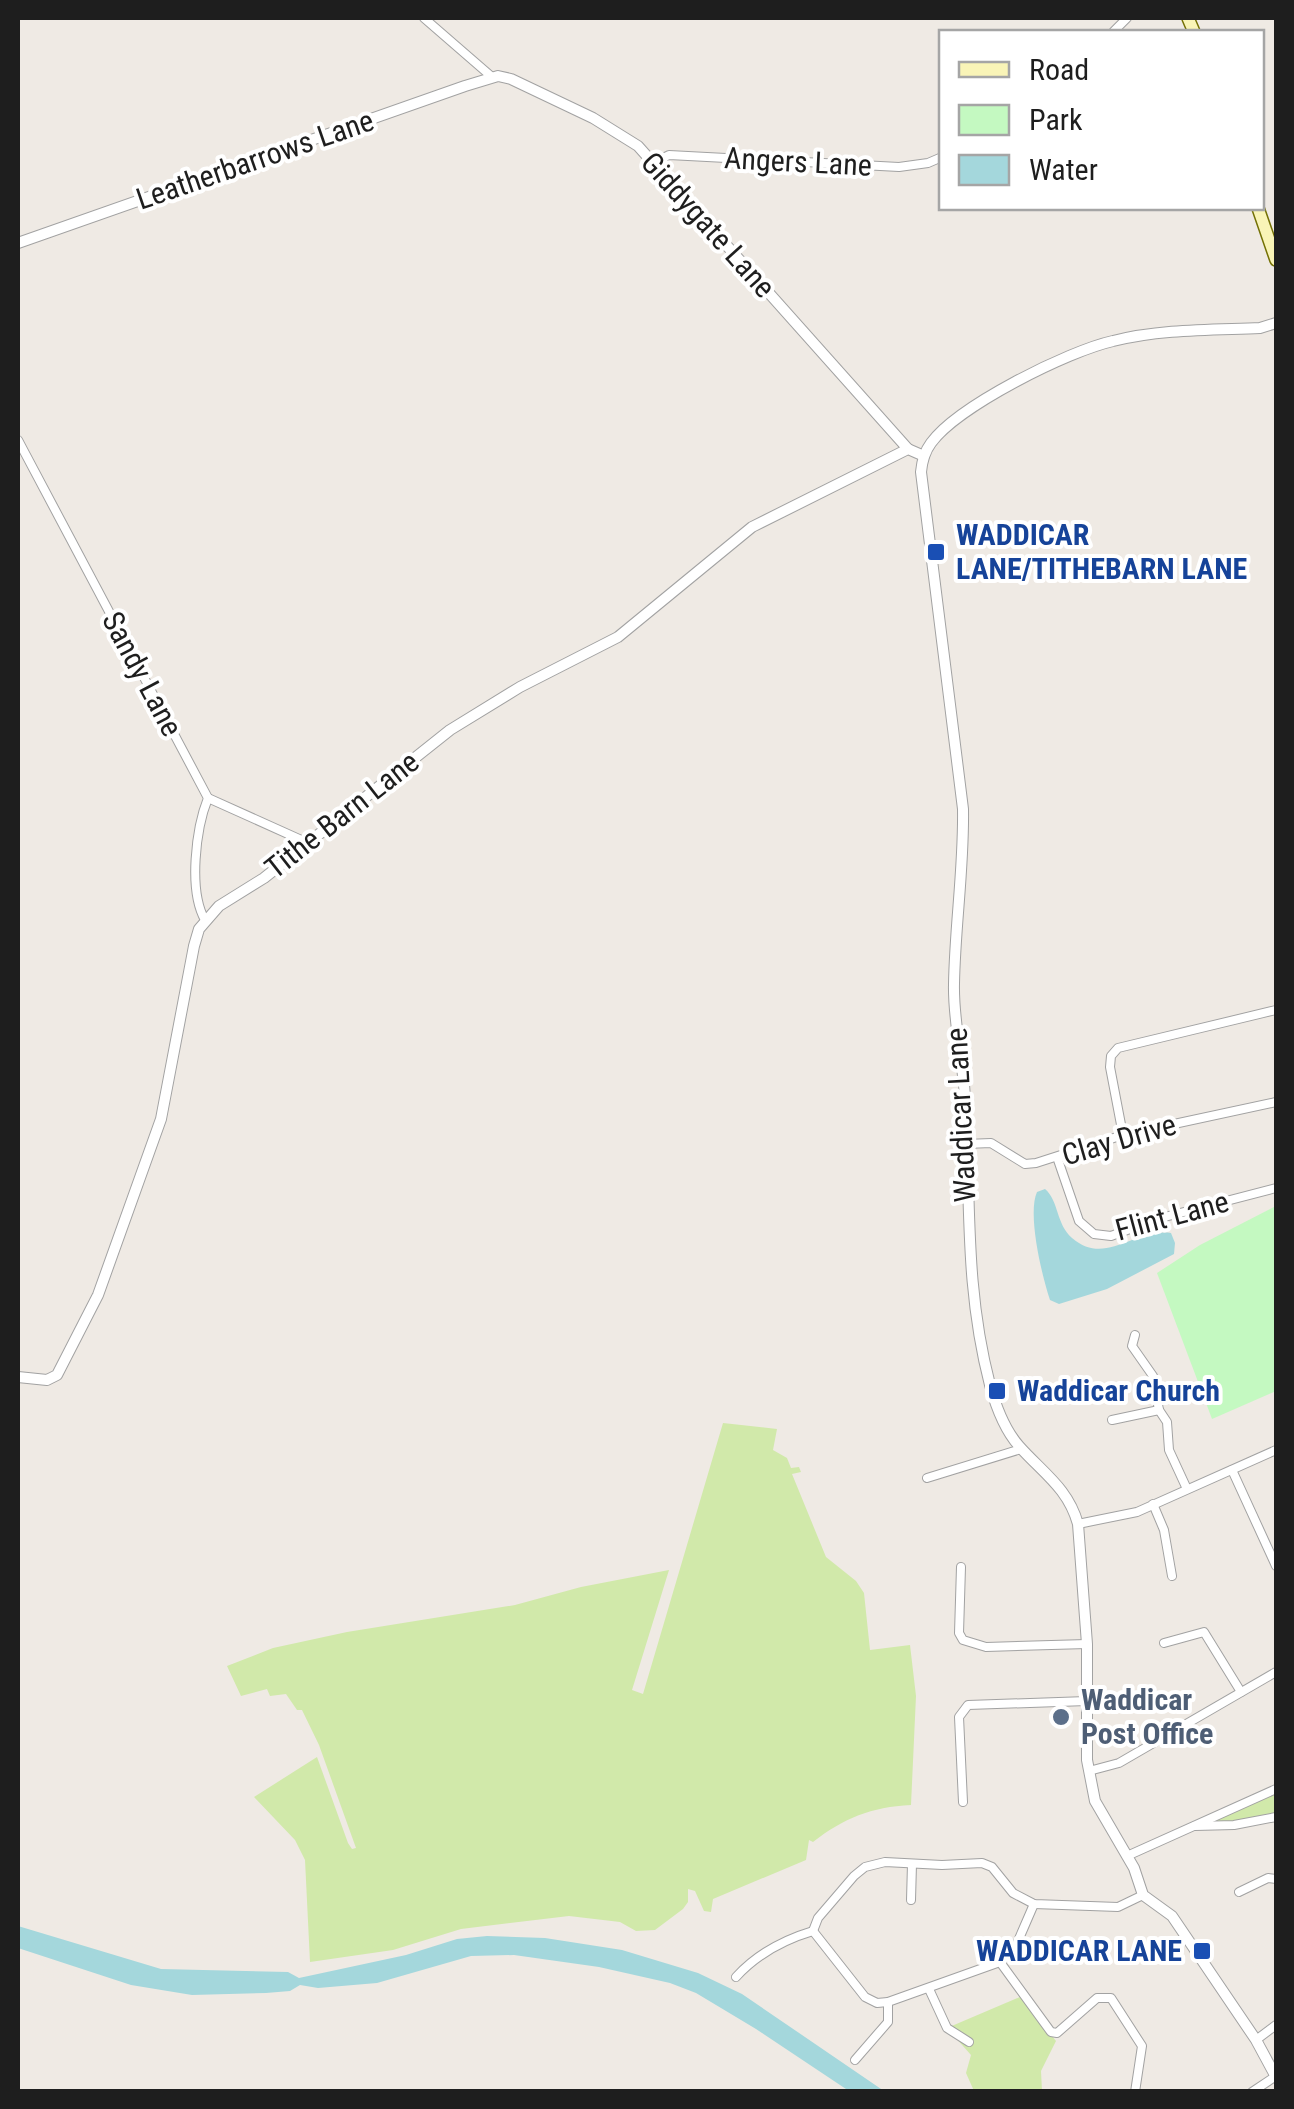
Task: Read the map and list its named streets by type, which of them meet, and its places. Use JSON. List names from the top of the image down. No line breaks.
{"streets":{"street":["Leatherbarrows Lane","Angers Lane","Giddygate Lane","Sandy Lane","Tithe Barn Lane","Waddicar Lane","Clay Drive","Flint Lane"]},"crossings":[["Leatherbarrows Lane","Giddygate Lane"],["Angers Lane","Giddygate Lane"],["Giddygate Lane","Tithe Barn Lane"],["Waddicar Lane","Clay Drive"],["Clay Drive","Flint Lane"]],"places":{"transit":["WADDICAR LANE/TITHEBARN LANE","Waddicar Church","WADDICAR LANE"],"other":["Waddicar Post Office"]},"legend":["Road","Park","Water"]}
